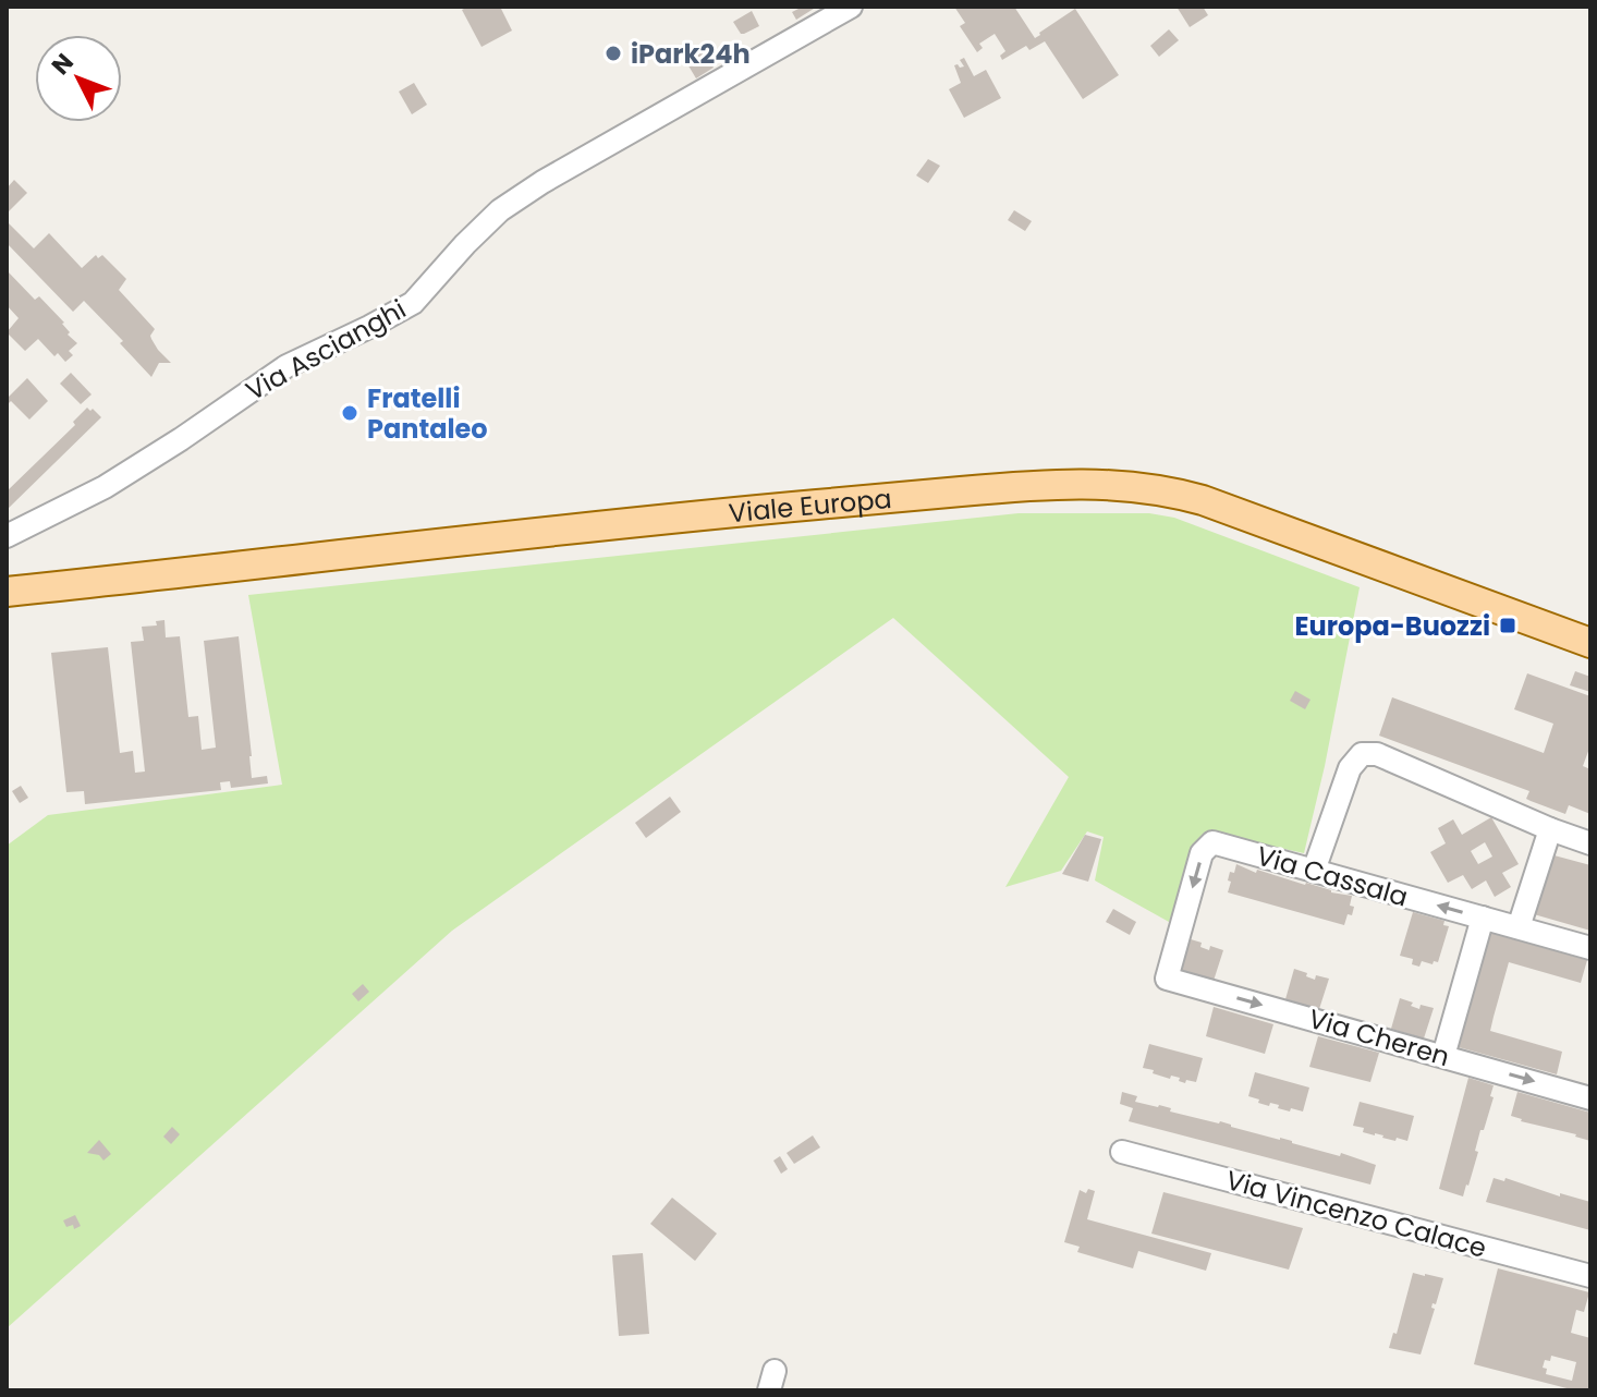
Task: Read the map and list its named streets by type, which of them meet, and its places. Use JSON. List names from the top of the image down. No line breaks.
{"streets":{"main road":["Viale Europa"],"street":["Via Ascianghi","Via Cassala","Via Cheren","Via Vincenzo Calace"]},"crossings":[["Via Cassala","Via Cheren"]],"one_way":["Via Cheren"],"places":{"other":["iPark24h","Fratelli Pantaleo"],"transit":["Europa-Buozzi"]},"north":"top left"}
